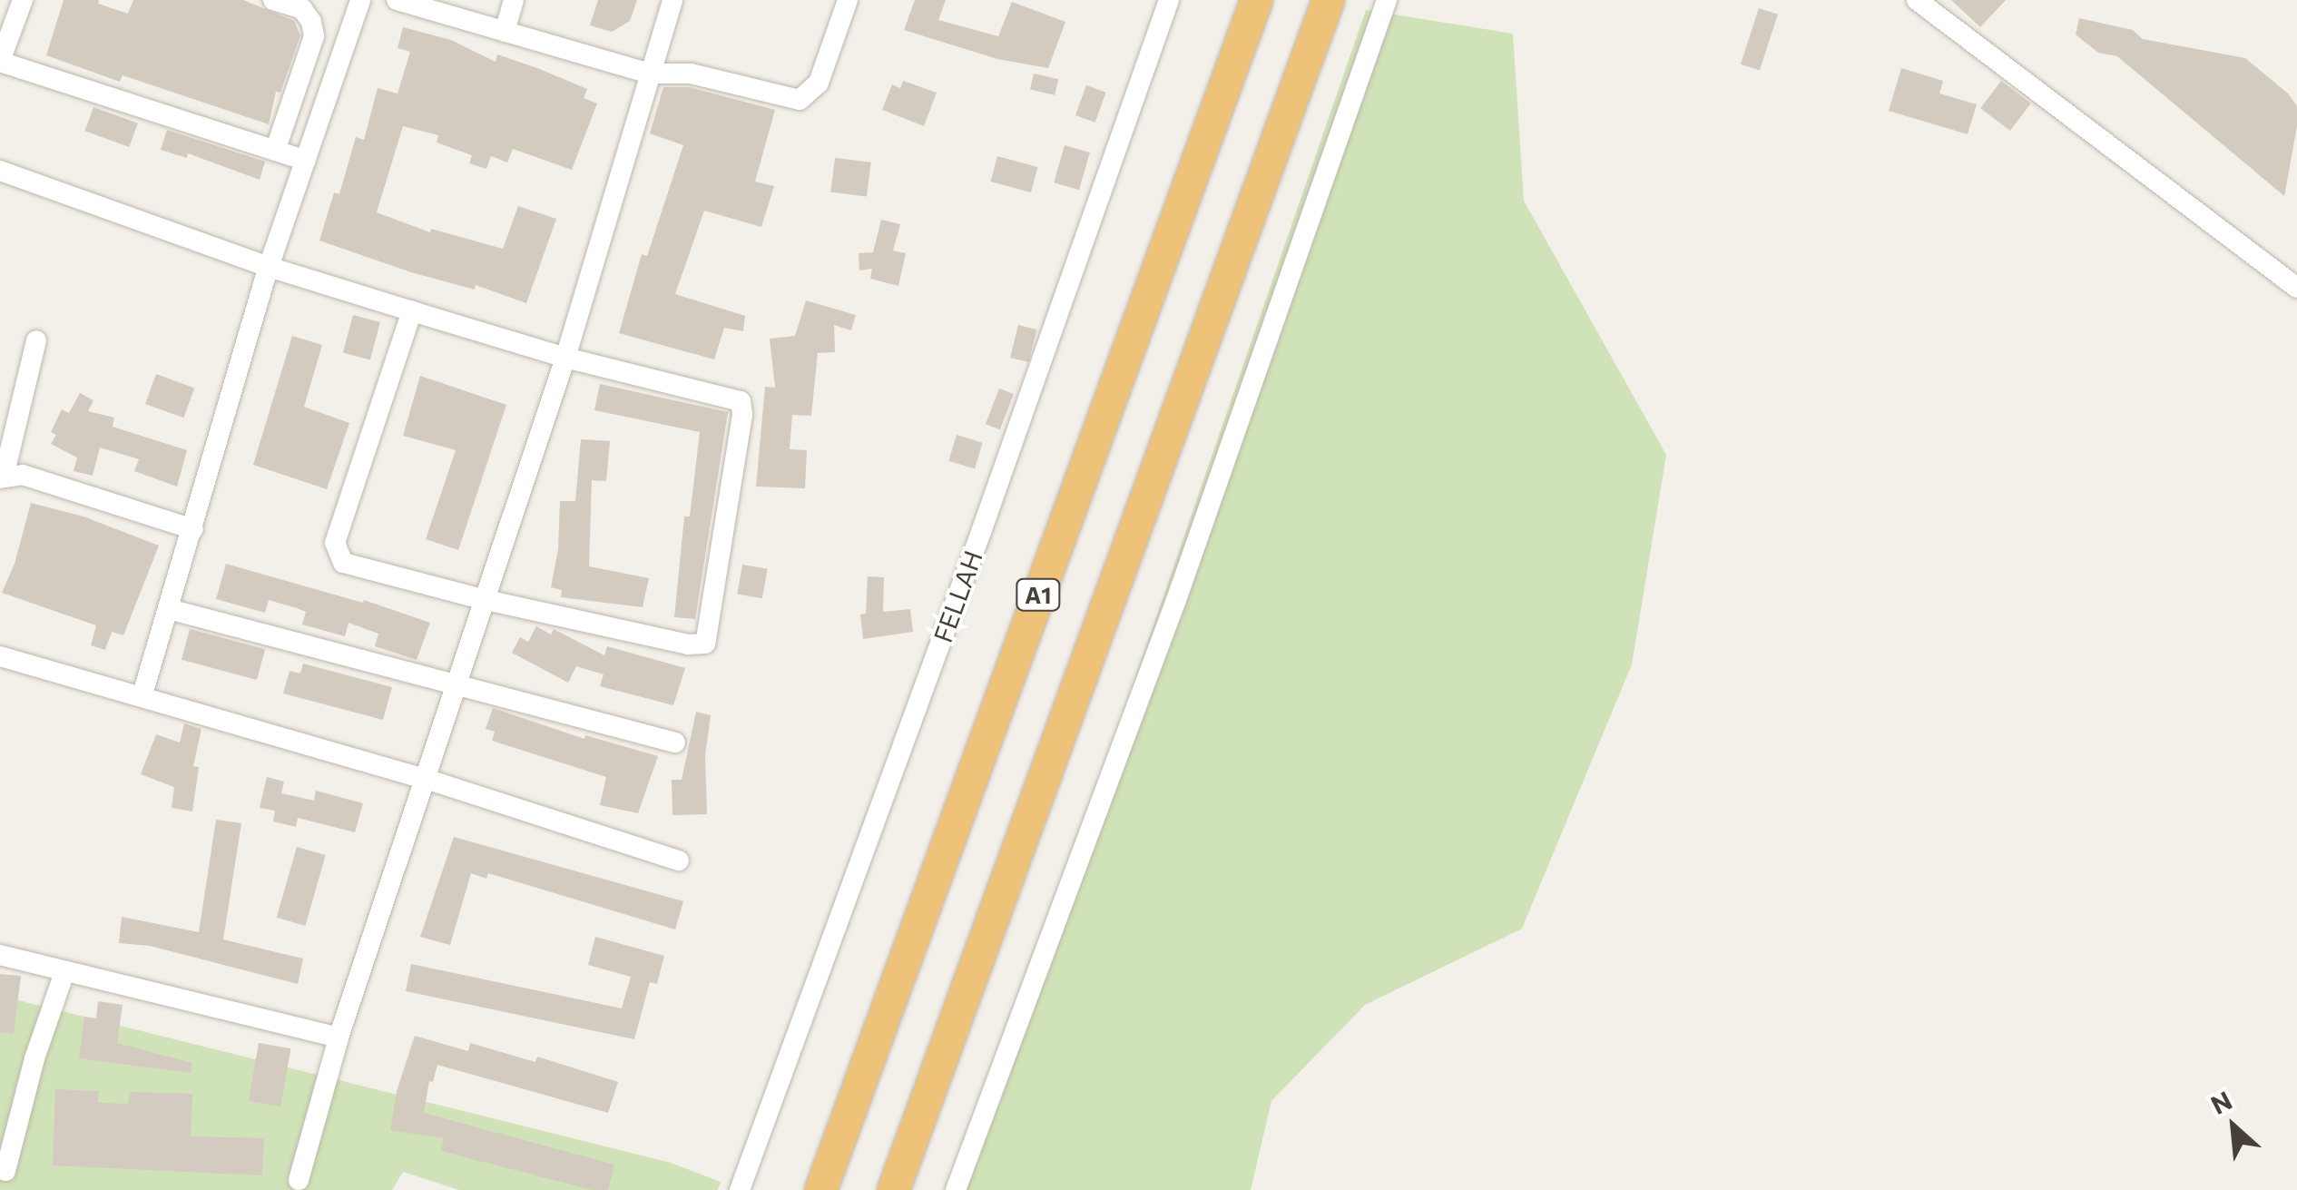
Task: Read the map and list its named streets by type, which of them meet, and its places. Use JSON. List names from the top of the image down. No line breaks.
{"streets":{"highway":["A1"],"street":["FELLAH"]},"north":"top left"}
